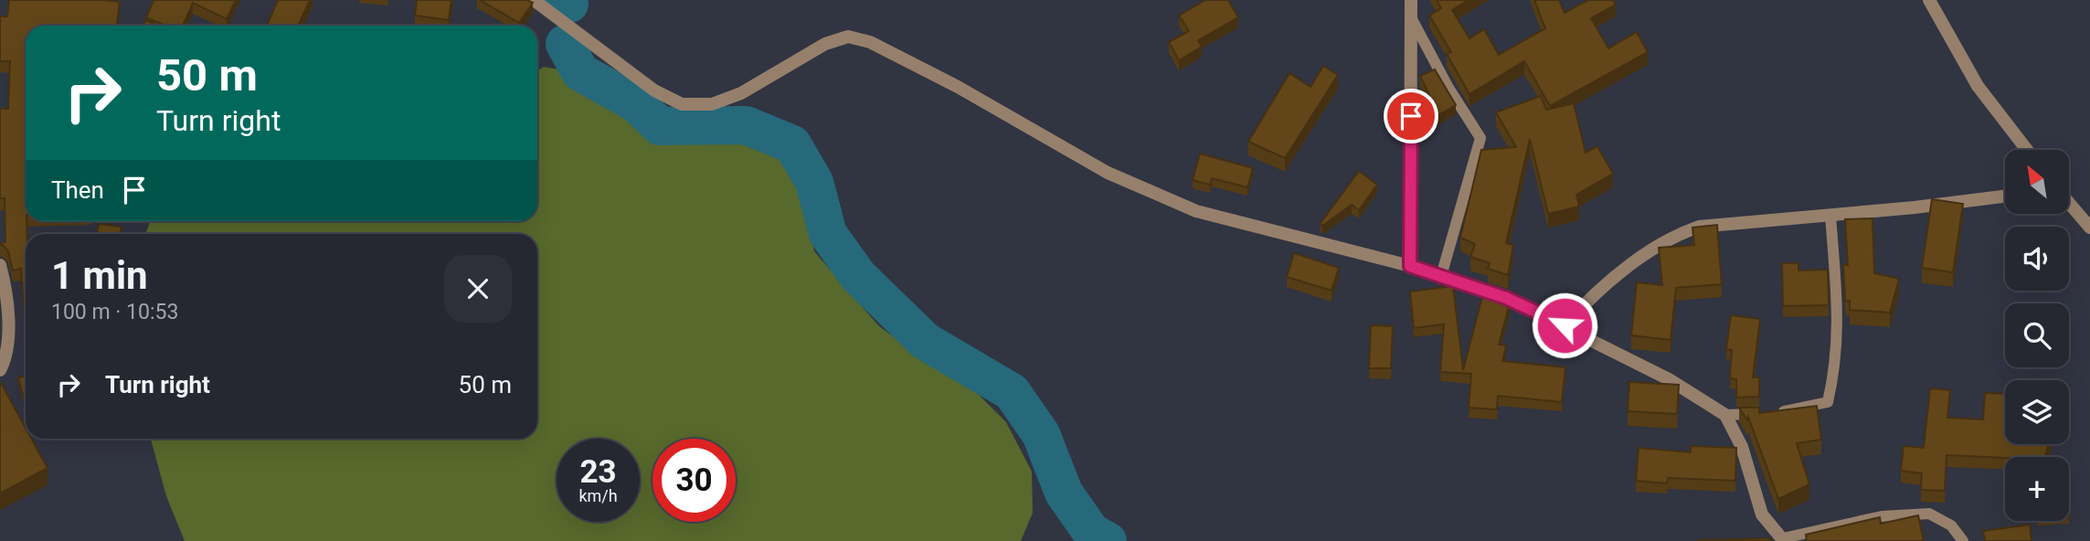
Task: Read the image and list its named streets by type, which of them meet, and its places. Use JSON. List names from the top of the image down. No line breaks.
{"north":"top left","page":{"turn":["50 m","Turn right"],"map_buttons":"+","then":"Then","heading":["1 min","100 m · 10:53"],"list":[{"name":"Turn right","value":"50 m"}],"speed":"23 km/h","limit":"30"}}
